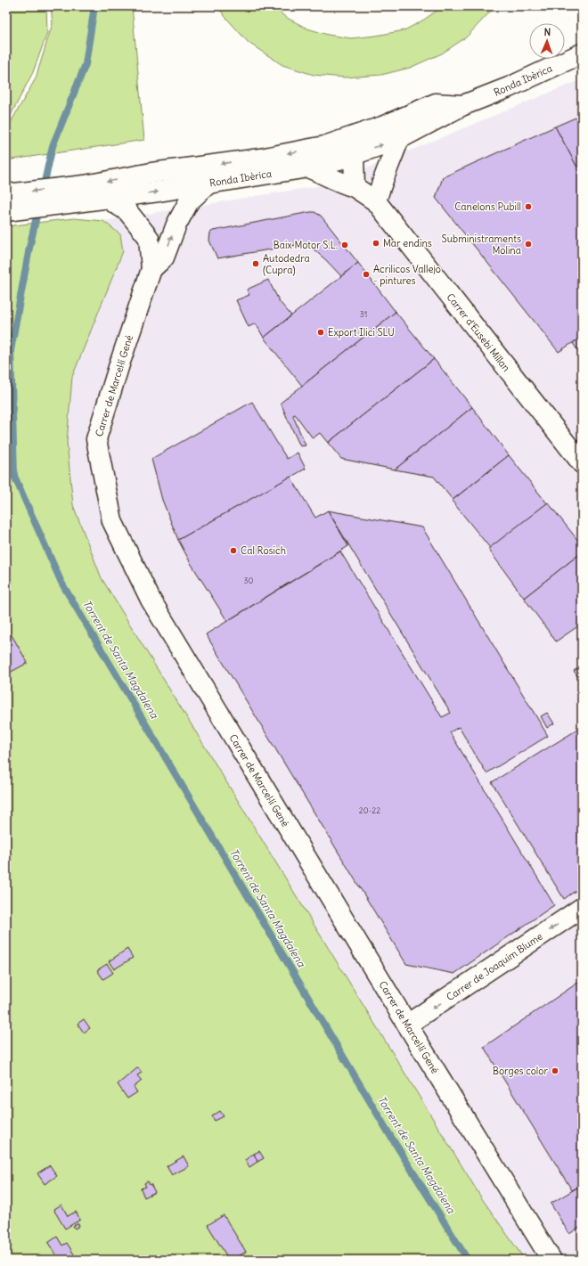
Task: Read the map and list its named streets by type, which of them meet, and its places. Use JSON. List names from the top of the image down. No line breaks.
{"streets":{"street":["Ronda Ibèrica","Carrer d'Eusebi Millan","Carrer de Marcel·lí Gené","Carrer de Joaquim Blume"]},"crossings":[["Ronda Ibèrica","Carrer d'Eusebi Millan"],["Carrer de Marcel·lí Gené","Carrer de Joaquim Blume"]],"one_way":["Carrer de Joaquim Blume"],"water":["Torrent de Santa Magdalena"],"places":["Canelons Pubill","Mar endins","Subministraments Molina","Baix Motor S.L.","Autodedra (Cupra)","Acrilicos Vallejo - pintures","Export Ilici SLU","Cal Rosich","Borges color"],"house_numbers":["31","30","20-22"],"north":"top"}
